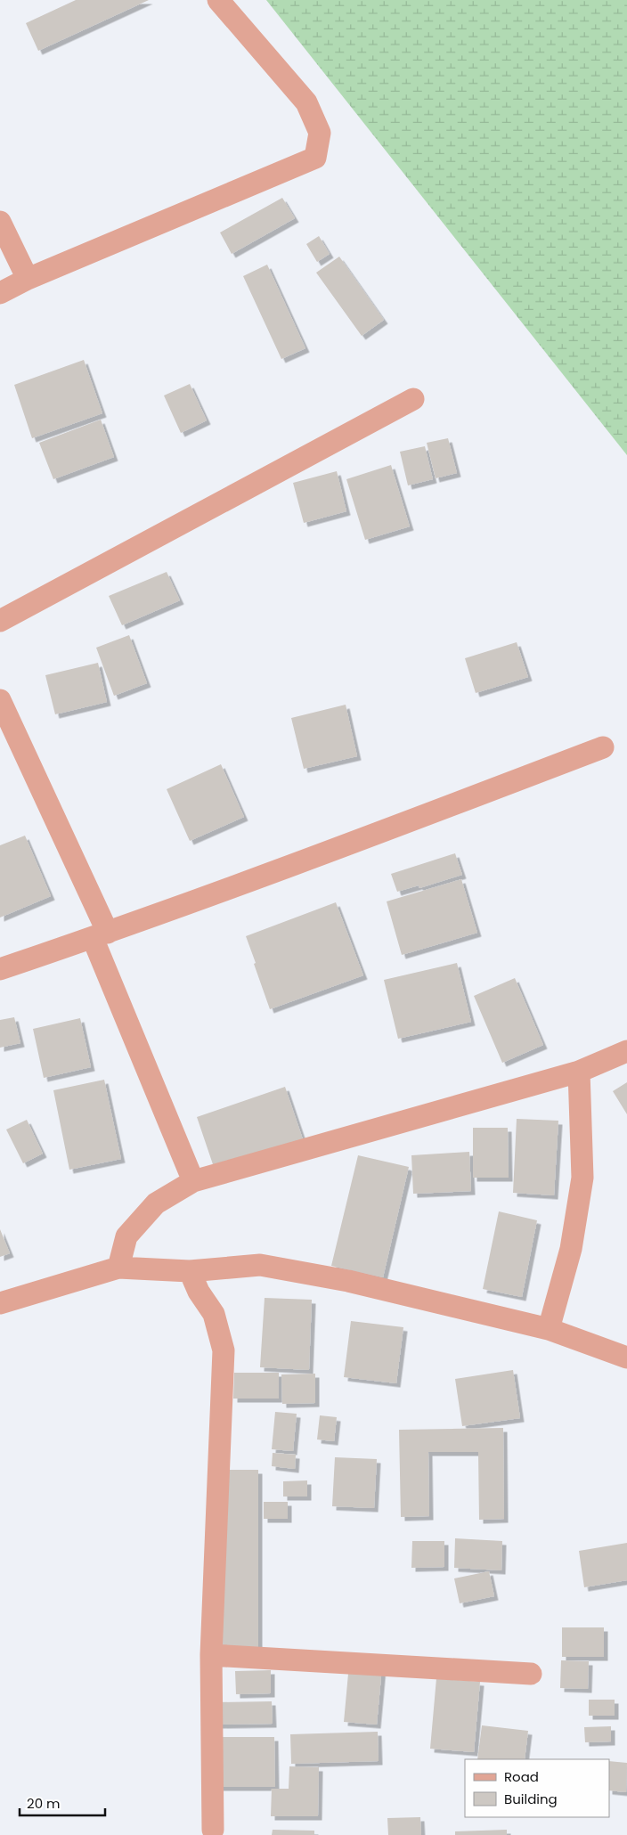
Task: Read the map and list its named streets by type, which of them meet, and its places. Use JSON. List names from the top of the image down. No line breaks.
{"legend":["Road","Building"],"scale_bar":"20 m"}
